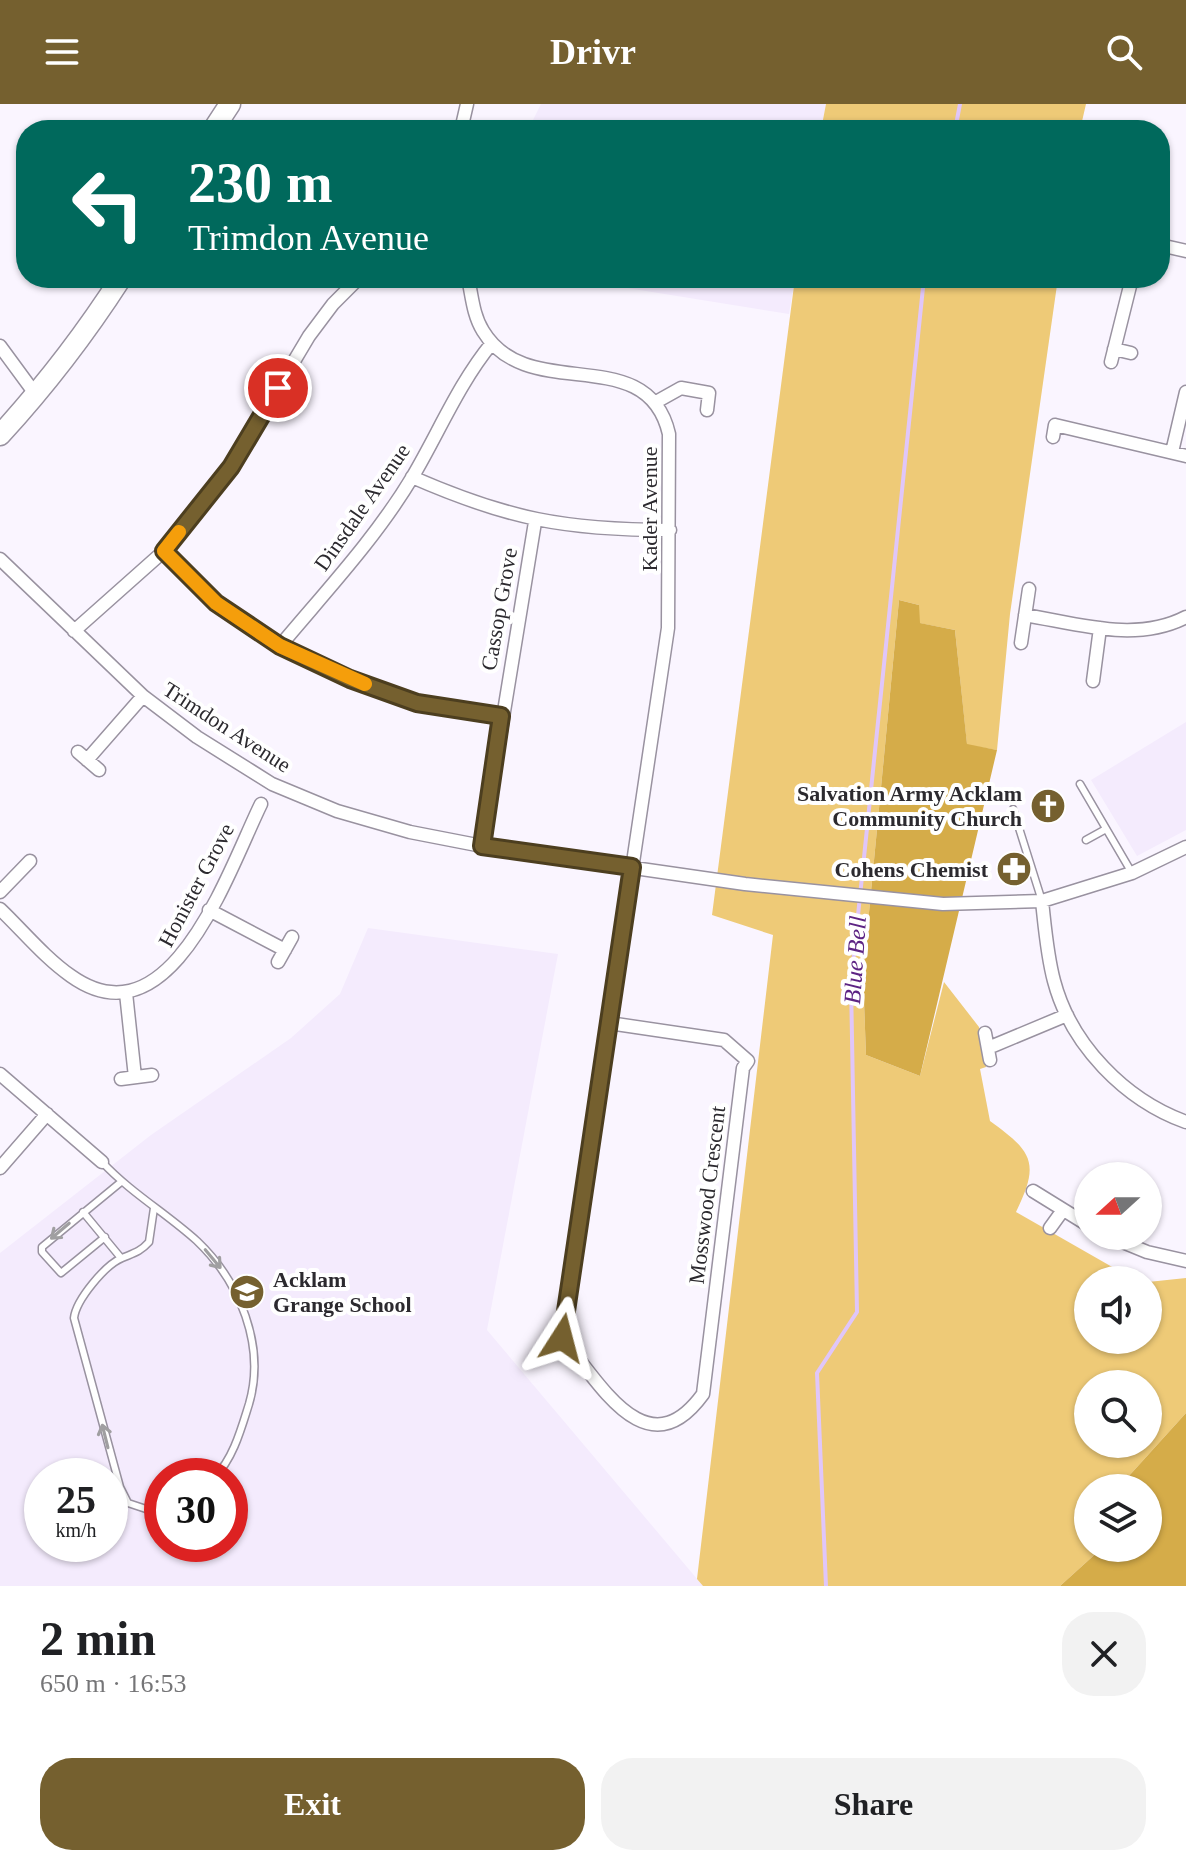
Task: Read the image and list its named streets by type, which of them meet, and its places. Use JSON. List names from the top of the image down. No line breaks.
{"streets":{"street":["Dinsdale Avenue","Kader Avenue","Cassop Grove","Trimdon Avenue","Honister Grove","Mosswood Crescent"]},"crossings":[["Kader Avenue","Trimdon Avenue"],["Kader Avenue","Mosswood Crescent"],["Cassop Grove","Trimdon Avenue"]],"water":["Blue Bell"],"places":{"church":["Salvation Army Acklam Community Church"],"pharmacy":["Cohens Chemist"],"school or university":["Acklam Grange School"]},"north":"left","page":{"header":"Drivr","turn":["230 m","Trimdon Avenue"],"speed":"25 km/h","limit":"30","heading":["2 min","650 m · 16:53"],"buttons":["Exit","Share"]}}
